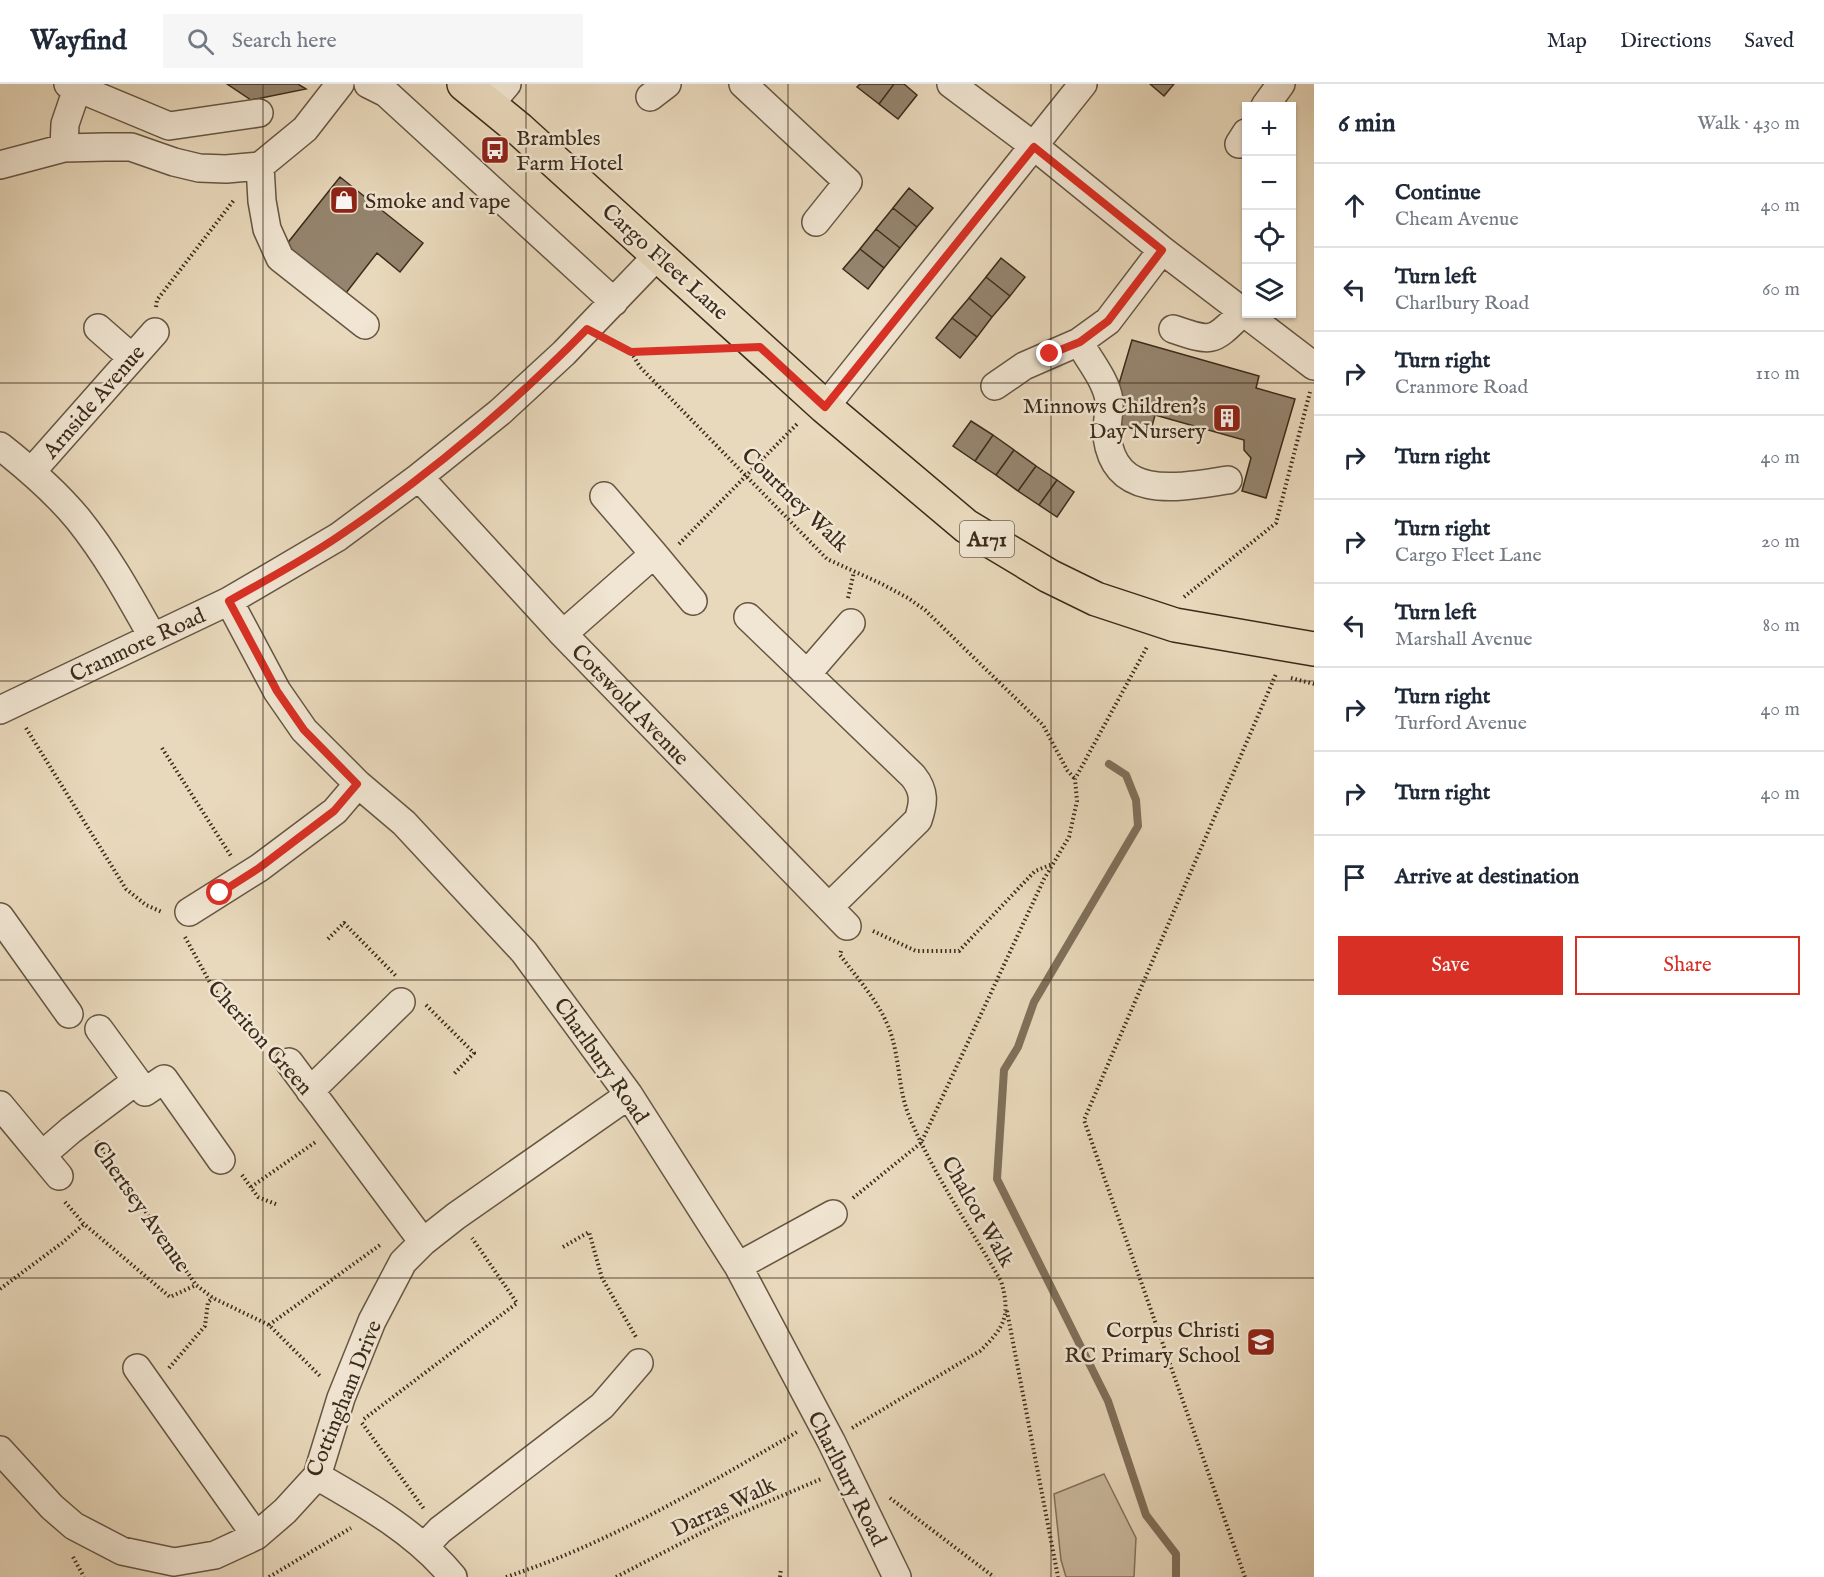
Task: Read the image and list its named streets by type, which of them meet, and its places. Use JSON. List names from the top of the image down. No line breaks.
{"streets":{"main road":["Cargo Fleet Lane","A171"],"street":["Arnside Avenue","Cranmore Road","Cotswold Avenue","Cheriton Green","Charlbury Road","Cottingham Drive"],"path":["Courtney Walk","Chertsey Avenue","Chalcot Walk","Darras Walk"]},"crossings":[["Cargo Fleet Lane","Cranmore Road"],["Cranmore Road","Cotswold Avenue"],["Cranmore Road","Charlbury Road"],["Cotswold Avenue","Chalcot Walk"],["Cheriton Green","Cottingham Drive"],["Charlbury Road","Chalcot Walk"],["Charlbury Road","Cottingham Drive"],["Charlbury Road","Darras Walk"],["Chalcot Walk","Darras Walk"]],"places":{"bus stop":["Brambles Farm Hotel"],"shop":["Smoke and vape"],"building":["Minnows Children's Day Nursery"],"school or university":["Corpus Christi RC Primary School"]},"page":{"header":"Wayfind","search":"Search here","nav":["Map","Directions","Saved"],"heading":["6 min","Walk · 430 m"],"map_buttons":["+","−"],"list":[["Continue","Cheam Avenue","40 m"],["Turn left","Charlbury Road","60 m"],["Turn right","Cranmore Road","110 m"],["Turn right","40 m"],["Turn right","Cargo Fleet Lane","20 m"],["Turn left","Marshall Avenue","80 m"],["Turn right","Turford Avenue","40 m"],["Turn right","40 m"],"Arrive at destination"],"buttons":["Save","Share"]}}
